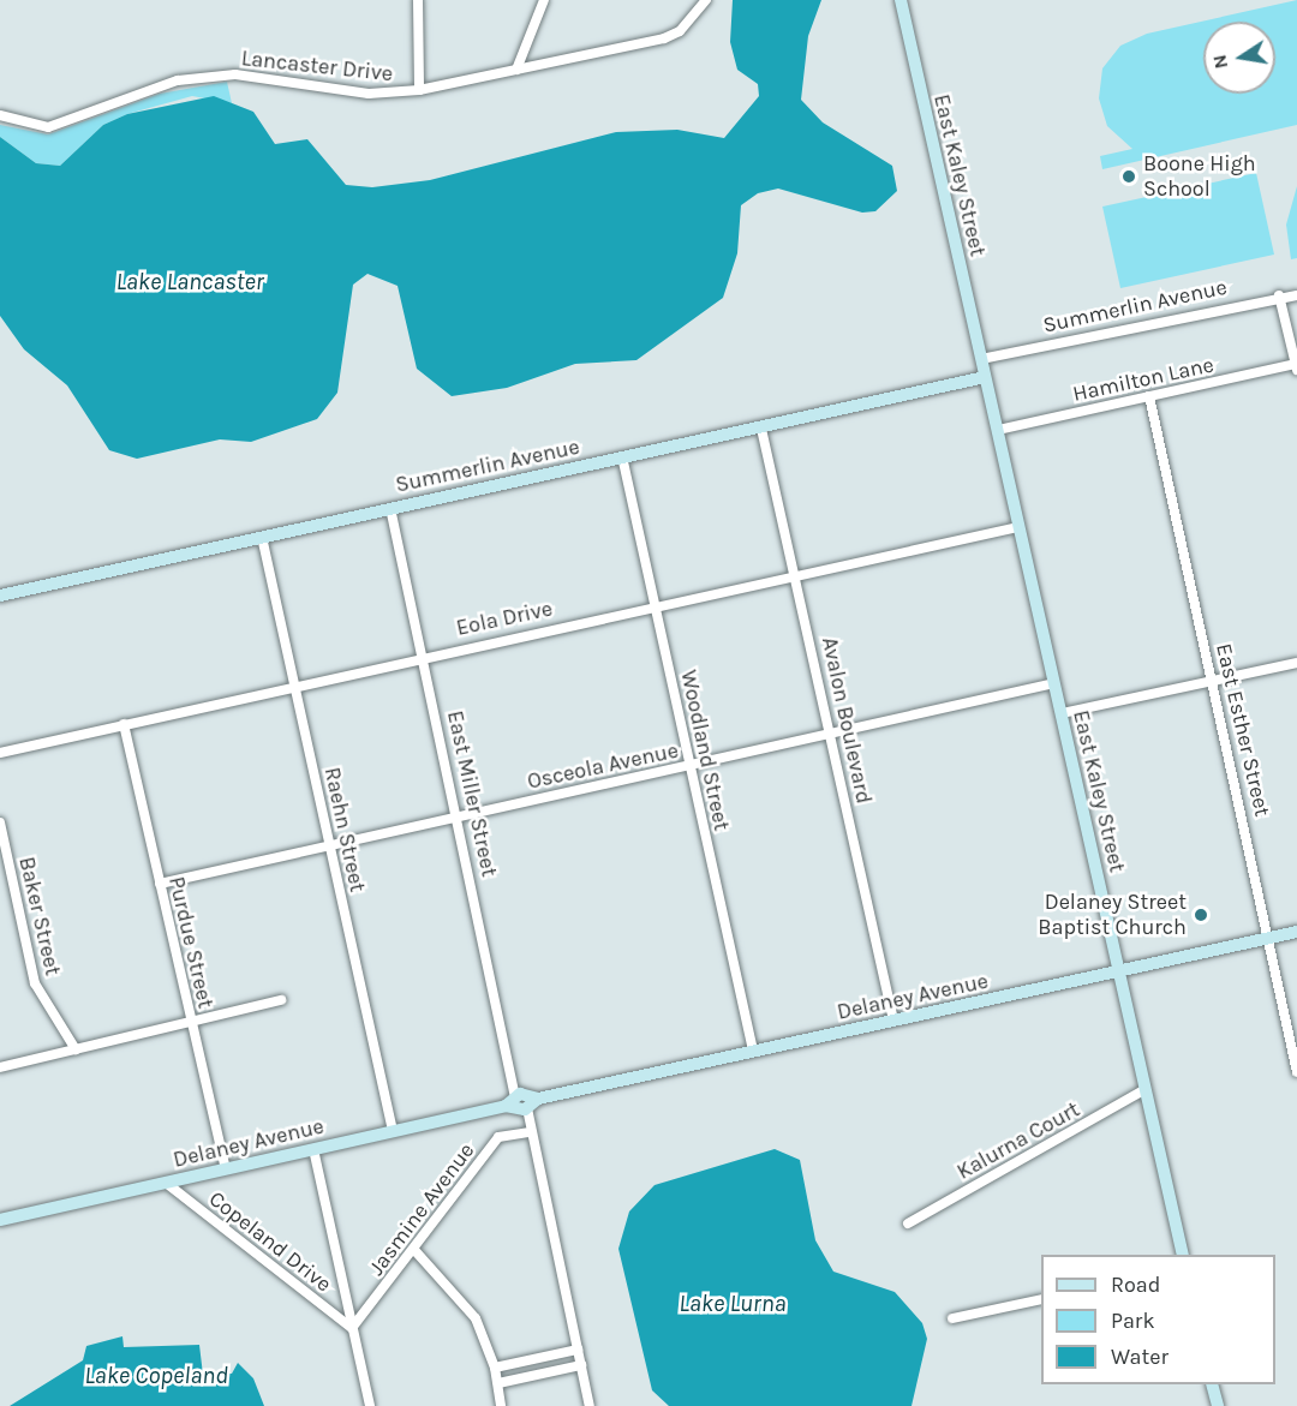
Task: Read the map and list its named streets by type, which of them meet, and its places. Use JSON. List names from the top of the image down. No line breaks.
{"streets":{"street":["Lancaster Drive","East Kaley Street","Summerlin Avenue","Hamilton Lane","Eola Drive","Avalon Boulevard","East Esther Street","Woodland Street","Osceola Avenue","East Miller Street","Raehn Street","Baker Street","Purdue Street","Delaney Avenue","Kalurna Court","Jasmine Avenue","Copeland Drive"]},"crossings":[["East Kaley Street","Summerlin Avenue"],["East Kaley Street","Hamilton Lane"],["East Kaley Street","Eola Drive"],["East Kaley Street","Osceola Avenue"],["East Kaley Street","Delaney Avenue"],["East Kaley Street","Kalurna Court"],["Summerlin Avenue","Avalon Boulevard"],["Summerlin Avenue","Woodland Street"],["Summerlin Avenue","East Miller Street"],["Summerlin Avenue","Raehn Street"],["Hamilton Lane","East Esther Street"],["Eola Drive","Avalon Boulevard"],["Eola Drive","Woodland Street"],["Eola Drive","East Miller Street"],["Eola Drive","Raehn Street"],["Eola Drive","Purdue Street"],["Avalon Boulevard","Osceola Avenue"],["Avalon Boulevard","Delaney Avenue"],["East Esther Street","Delaney Avenue"],["Woodland Street","Osceola Avenue"],["Woodland Street","Delaney Avenue"],["Osceola Avenue","East Miller Street"],["Osceola Avenue","Raehn Street"],["Osceola Avenue","Purdue Street"],["East Miller Street","Delaney Avenue"],["East Miller Street","Jasmine Avenue"],["Raehn Street","Delaney Avenue"],["Purdue Street","Delaney Avenue"],["Delaney Avenue","Copeland Drive"],["Jasmine Avenue","Copeland Drive"]],"water":["Lake Lancaster","Lake Lurna","Lake Copeland"],"places":["Boone High School","Delaney Street Baptist Church"],"legend":["Road","Park","Water"],"north":"left"}
